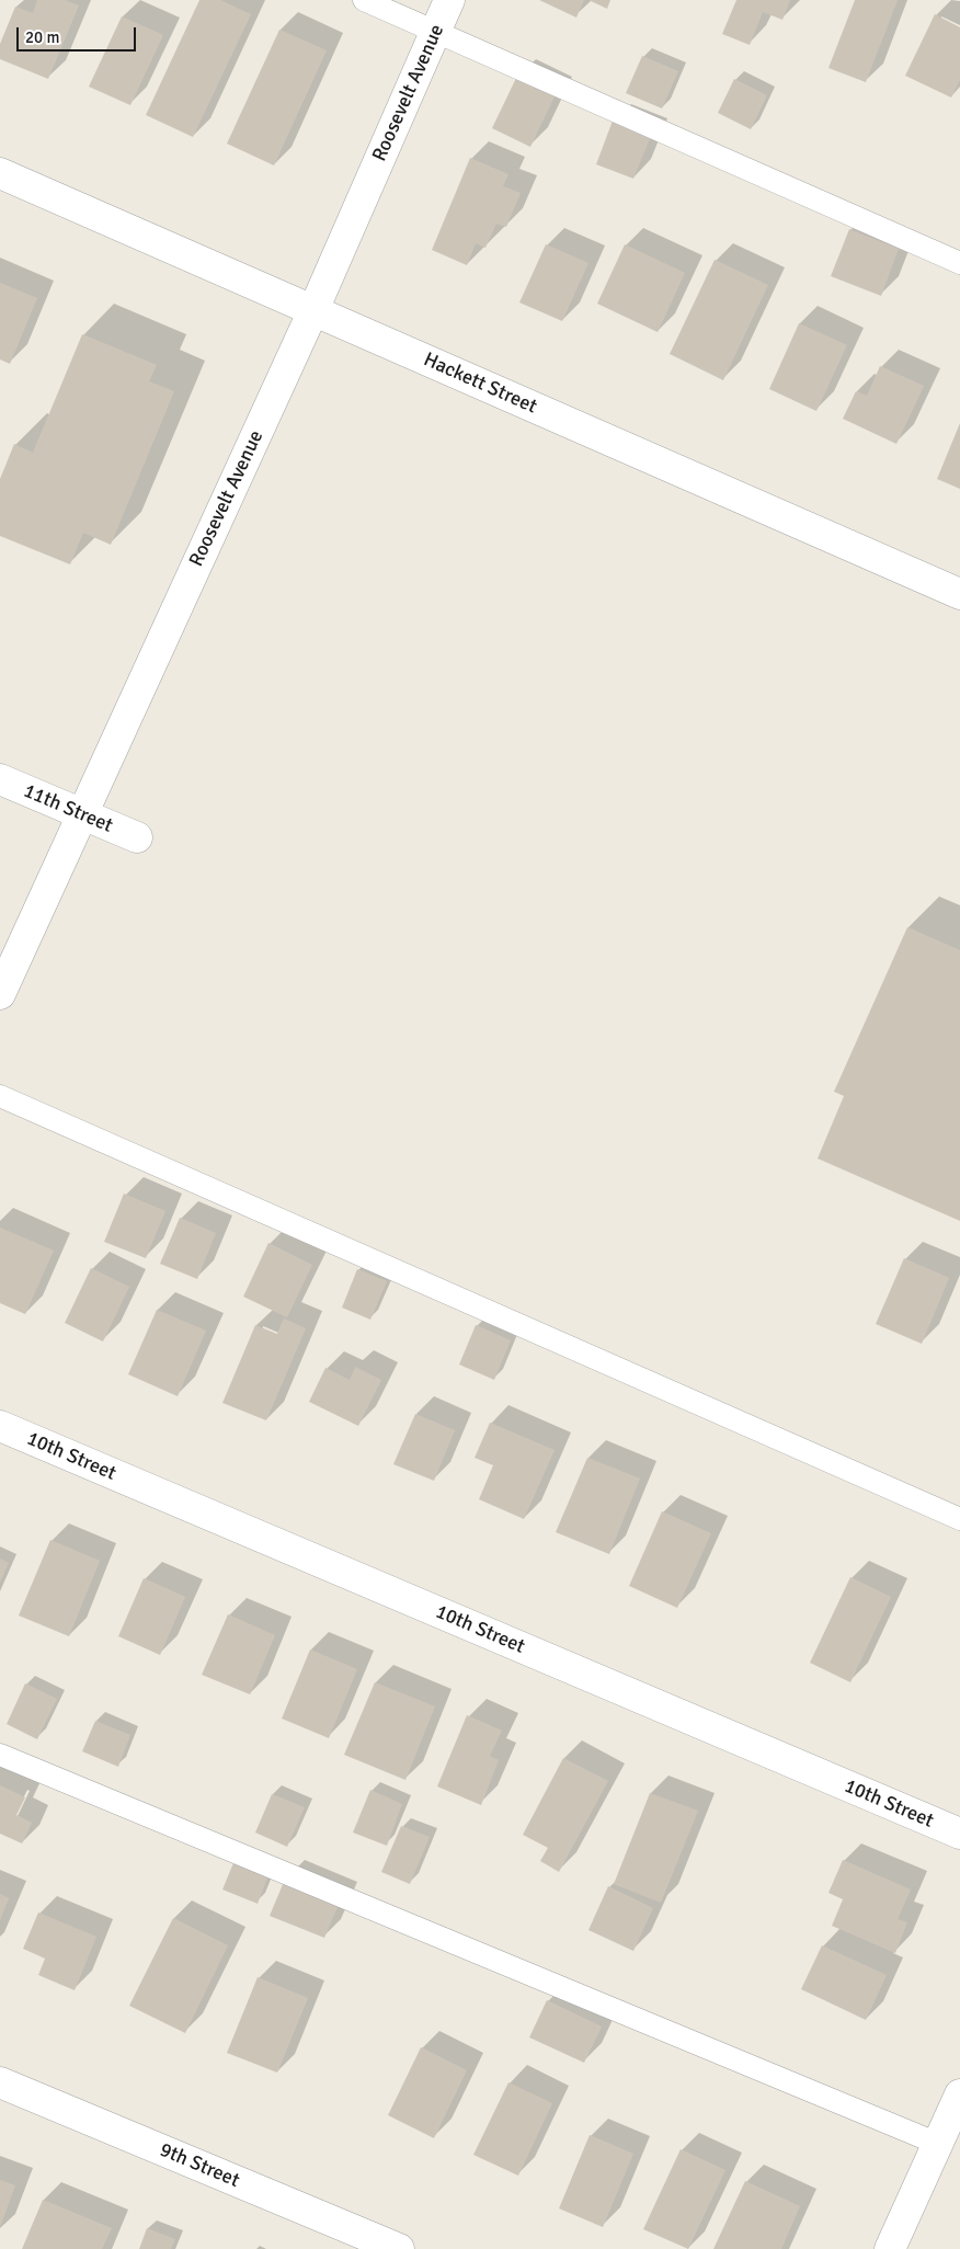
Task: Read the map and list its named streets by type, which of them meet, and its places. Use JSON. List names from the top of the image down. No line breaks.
{"streets":{"street":["Roosevelt Avenue","Hackett Street","11th Street","10th Street","9th Street"]},"crossings":[["Roosevelt Avenue","Hackett Street"],["Roosevelt Avenue","11th Street"]],"scale_bar":"20 m"}
